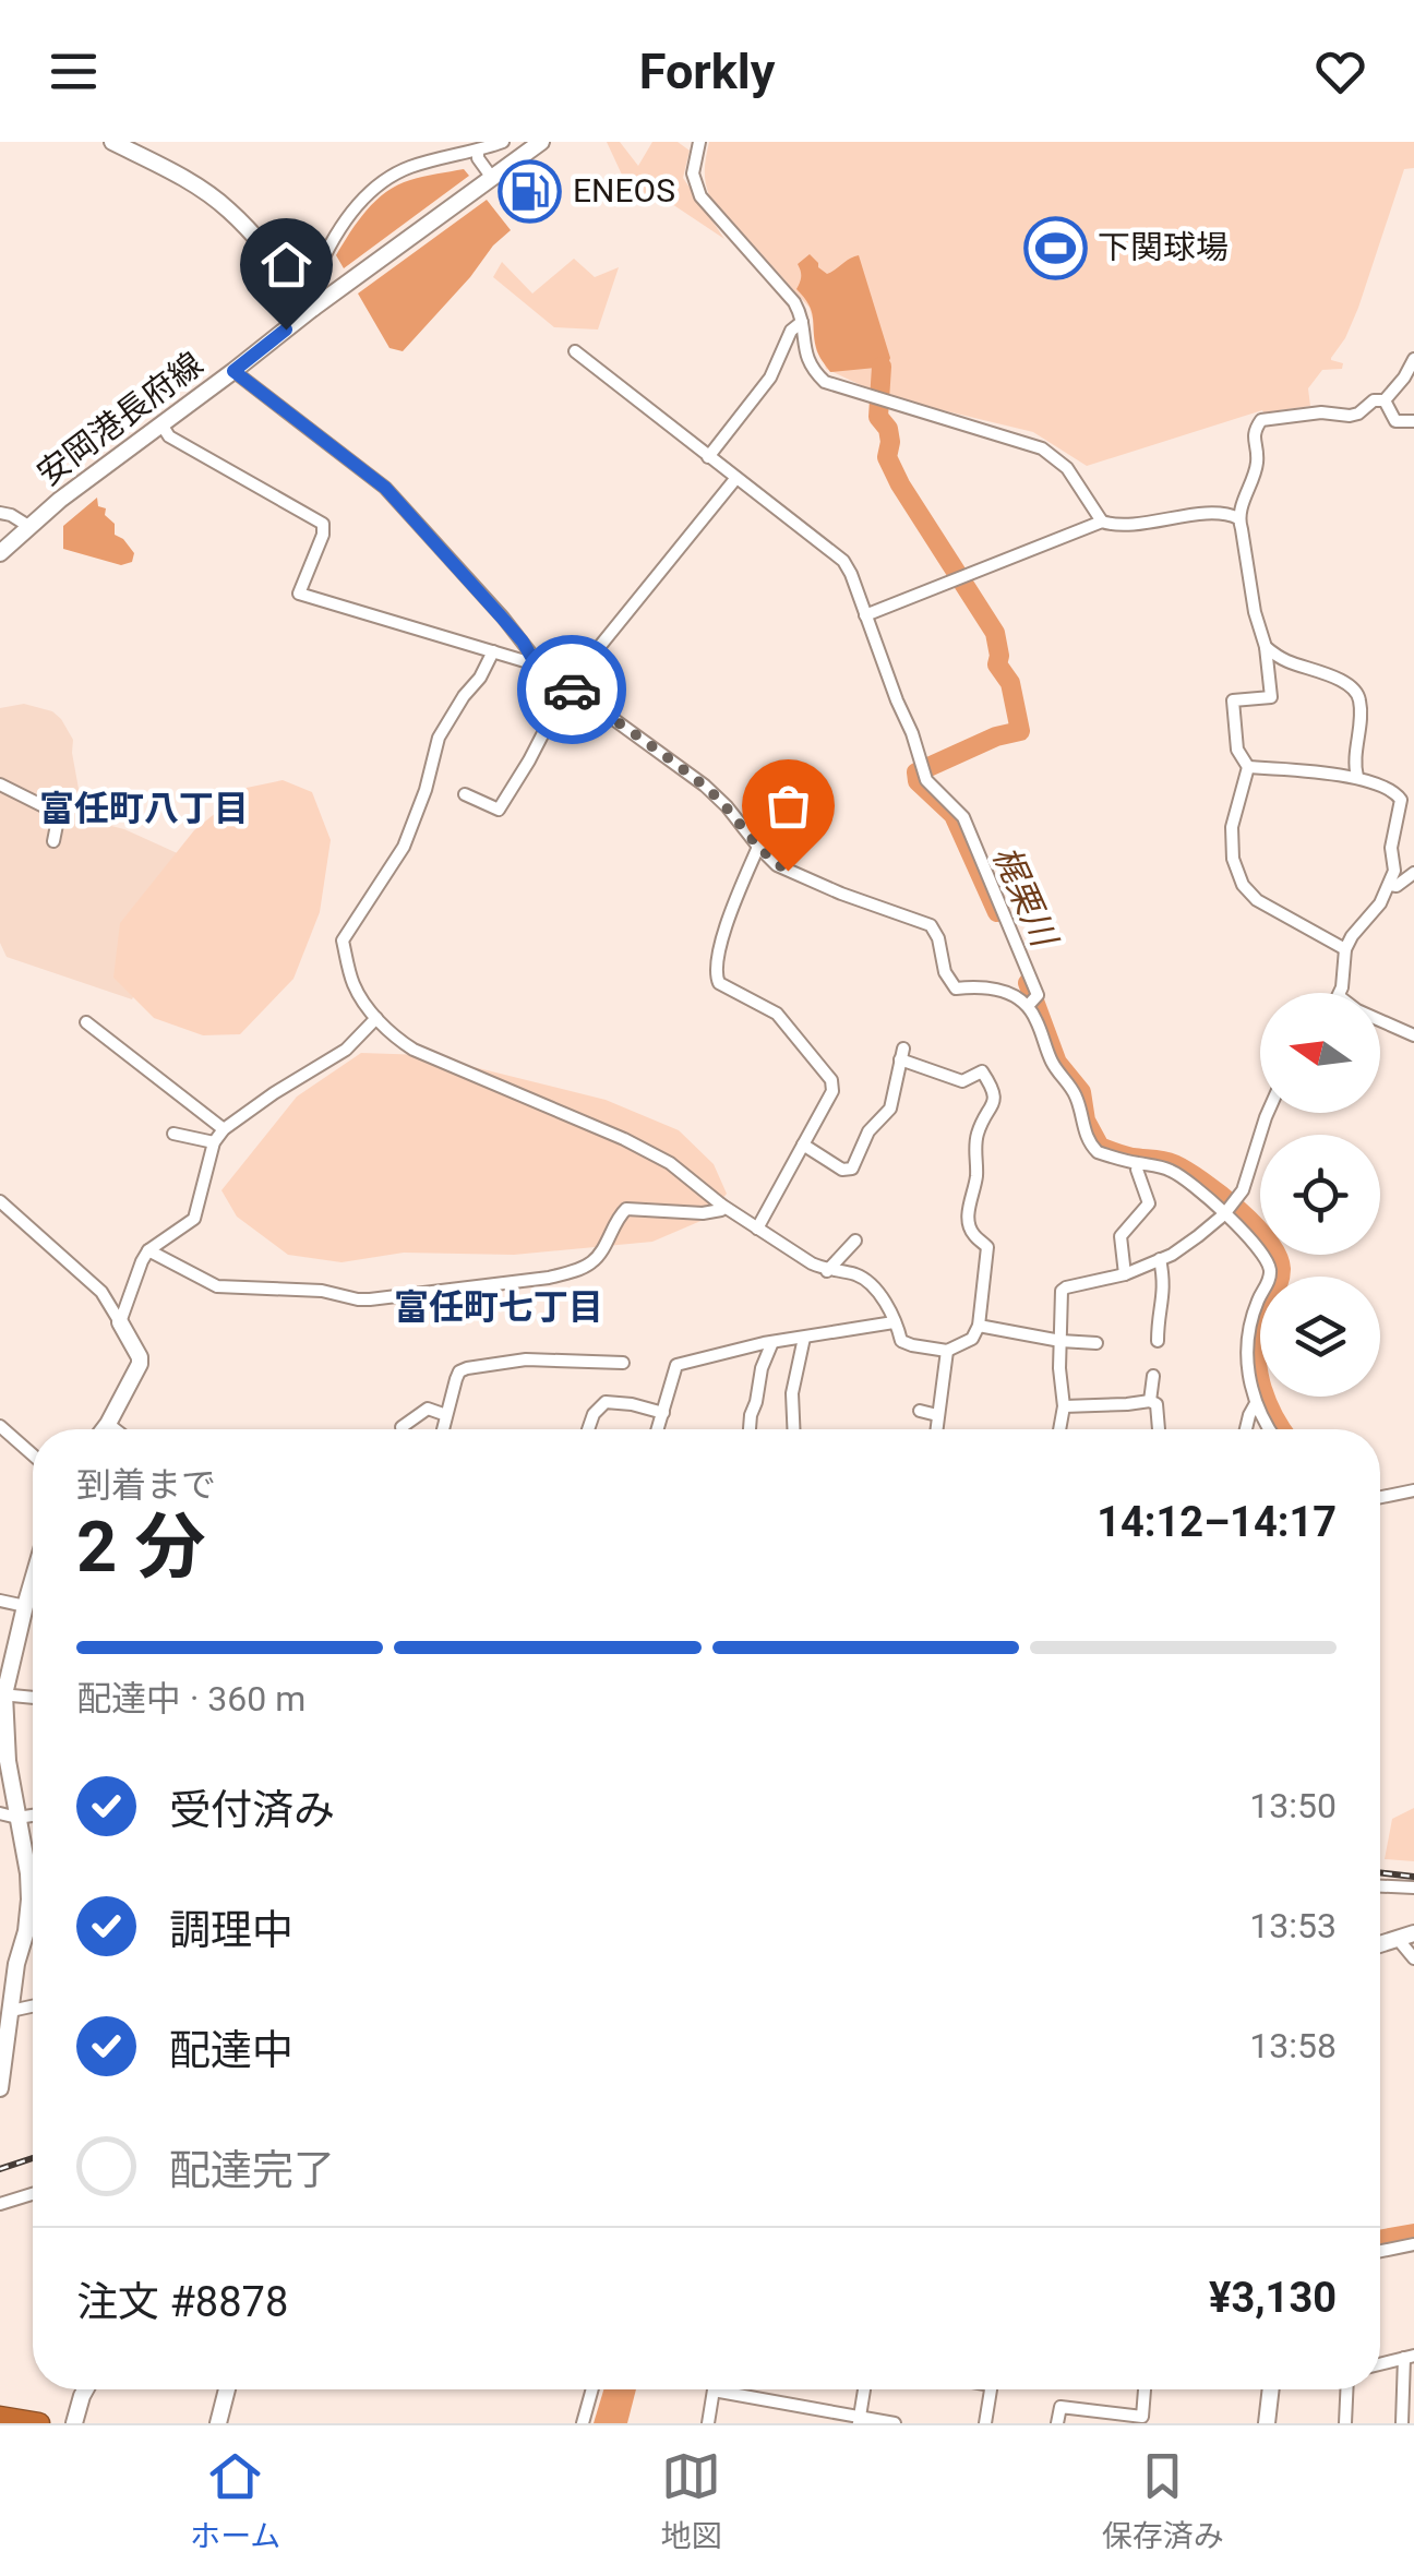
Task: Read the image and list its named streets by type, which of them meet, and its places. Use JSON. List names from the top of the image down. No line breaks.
{"streets":{"main road":["安岡港長府線"]},"districts":["富任町八丁目","富任町七丁目"],"water":["梶栗川"],"places":{"fuel station":["ENEOS"],"sports":["下関球場"]},"north":"left","page":{"header":"Forkly","heading":["2 分","到着まで","14:12–14:17"],"panel":["注文 #8878","¥3,130"],"bar":"配達中 · 360 m","list":[["受付済み","13:50"],["調理中","13:53"],["配達中","13:58"],"配達完了"],"tabs":["ホーム","地図","保存済み"]}}
